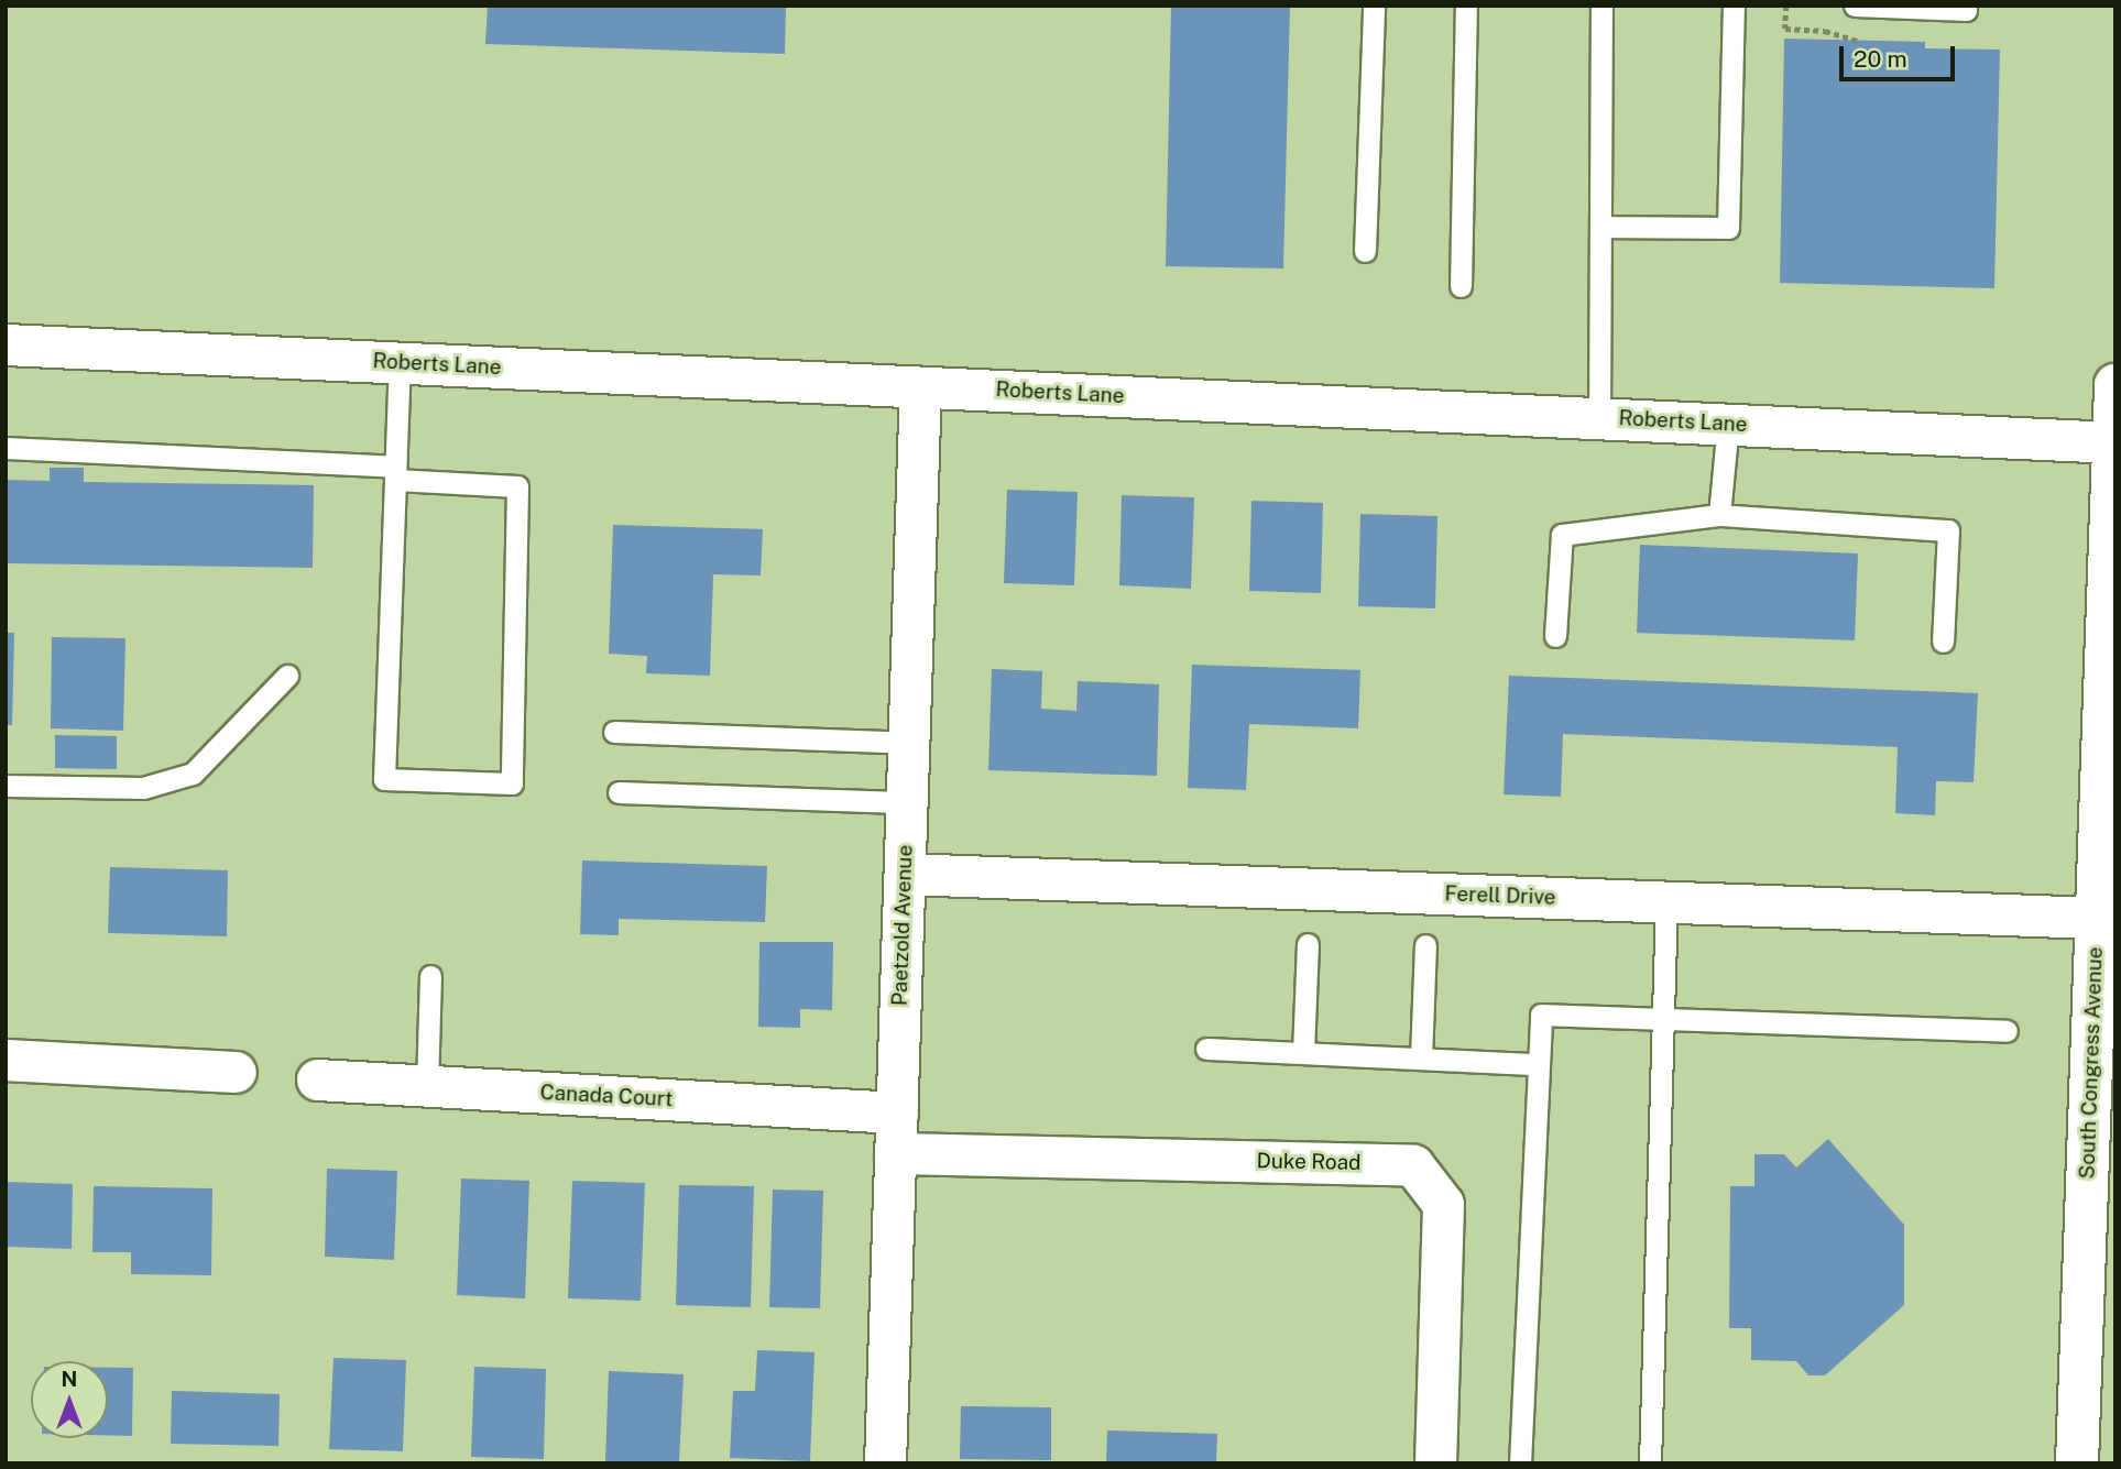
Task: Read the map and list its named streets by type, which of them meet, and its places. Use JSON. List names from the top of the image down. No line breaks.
{"streets":{"main road":["South Congress Avenue"],"street":["Roberts Lane","Ferell Drive","Paetzold Avenue","Canada Court","Duke Road"]},"crossings":[["Roberts Lane","Paetzold Avenue"],["Roberts Lane","South Congress Avenue"],["Ferell Drive","Paetzold Avenue"],["Ferell Drive","South Congress Avenue"],["Paetzold Avenue","Canada Court"],["Paetzold Avenue","Duke Road"]],"scale_bar":"20 m","north":"top"}
